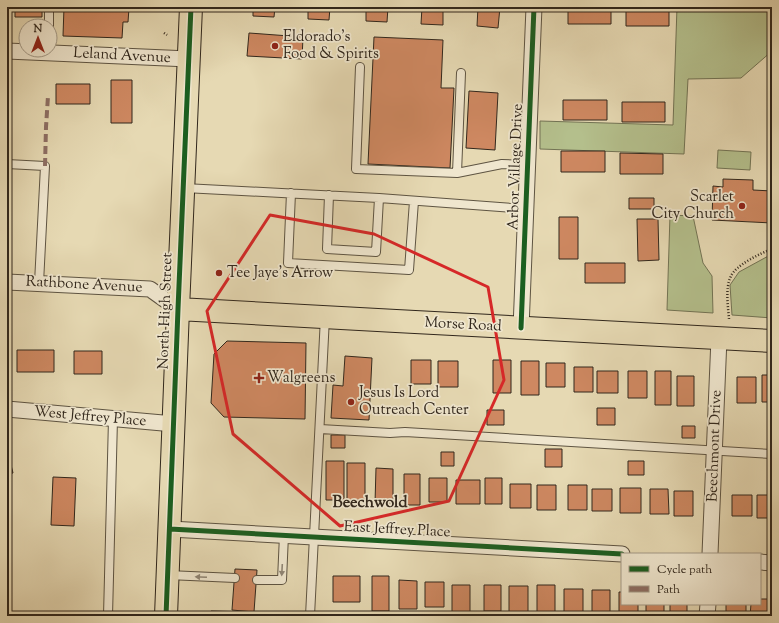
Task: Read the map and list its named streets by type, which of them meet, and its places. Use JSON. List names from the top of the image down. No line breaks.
{"streets":{"main road":["North High Street","Morse Road"],"street":["Leland Avenue","Arbor Village Drive","Rathbone Avenue","West Jeffrey Place","Beechmont Drive","East Jeffrey Place"]},"crossings":[["Leland Avenue","North High Street"],["Arbor Village Drive","Morse Road"],["Rathbone Avenue","North High Street"],["Rathbone Avenue","Morse Road"],["North High Street","Morse Road"],["North High Street","West Jeffrey Place"],["North High Street","East Jeffrey Place"],["Morse Road","Beechmont Drive"]],"districts":["Beechwold"],"places":{"other":["Eldorado's Food & Spirits","Scarlet City Church","Tee Jaye's Arrow","Jesus Is Lord Outreach Center"],"health":["Walgreens"]},"legend":["Cycle path","Path"],"north":"top"}
